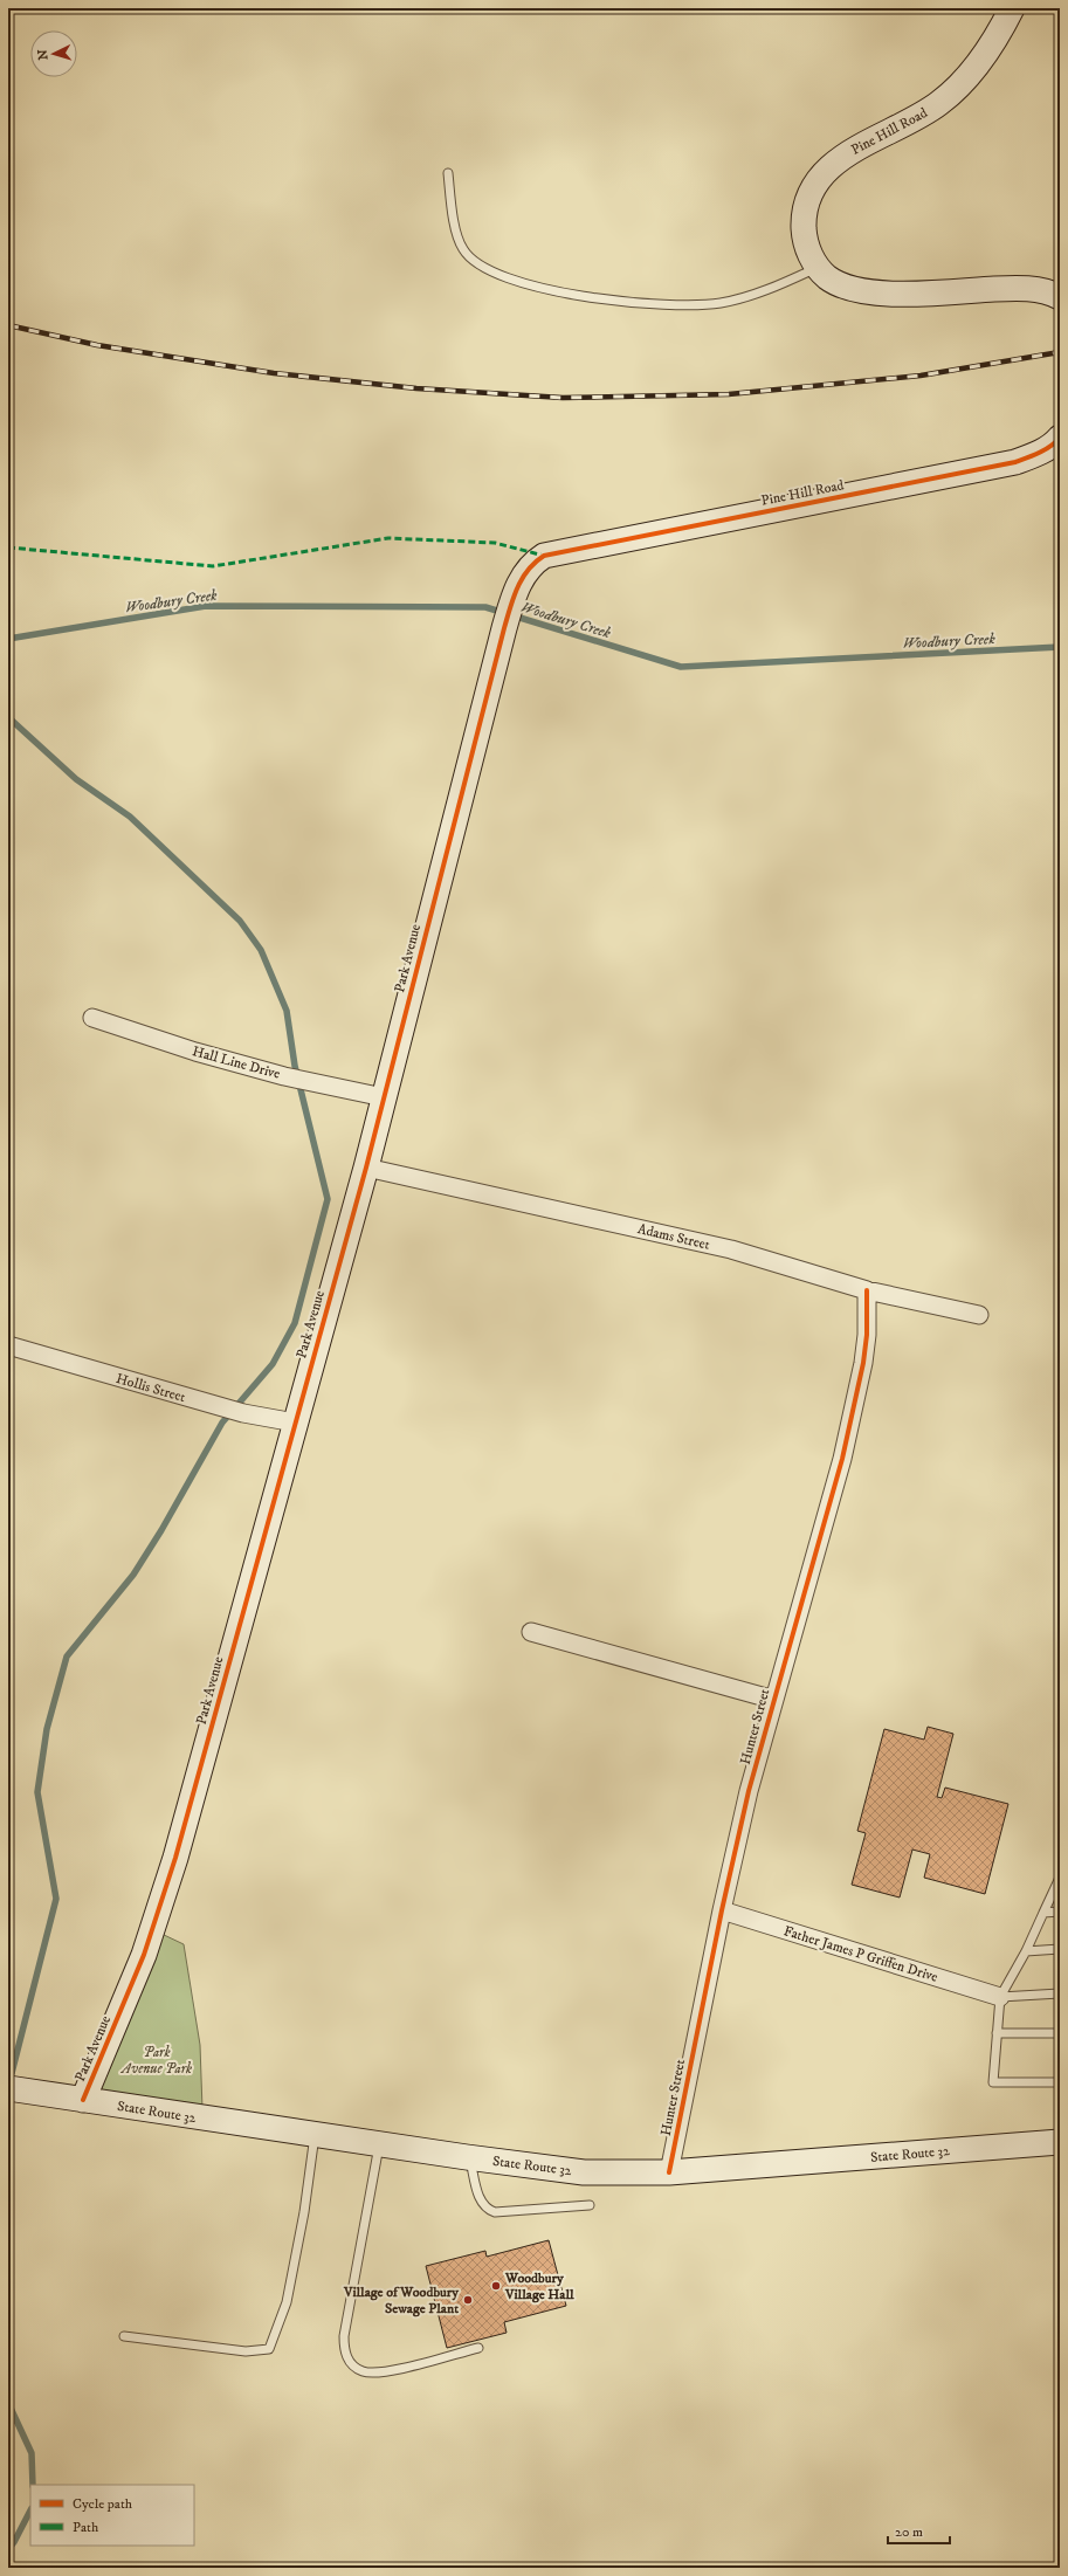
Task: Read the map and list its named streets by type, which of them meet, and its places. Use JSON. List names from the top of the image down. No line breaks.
{"streets":{"street":["Pine Hill Road","Park Avenue","Hall Line Drive","Adams Street","Hollis Street","Hunter Street","Father James P Griffen Drive","State Route 32"]},"crossings":[["Pine Hill Road","Park Avenue"],["Park Avenue","Hall Line Drive"],["Park Avenue","Adams Street"],["Park Avenue","Hollis Street"],["Park Avenue","State Route 32"],["Adams Street","Hunter Street"],["Hunter Street","Father James P Griffen Drive"],["Hunter Street","State Route 32"]],"water":["Woodbury Creek"],"parks":["Park Avenue Park"],"places":["Woodbury Village Hall","Village of Woodbury Sewage Plant"],"legend":["Cycle path","Path"],"scale_bar":"20 m","north":"left"}
